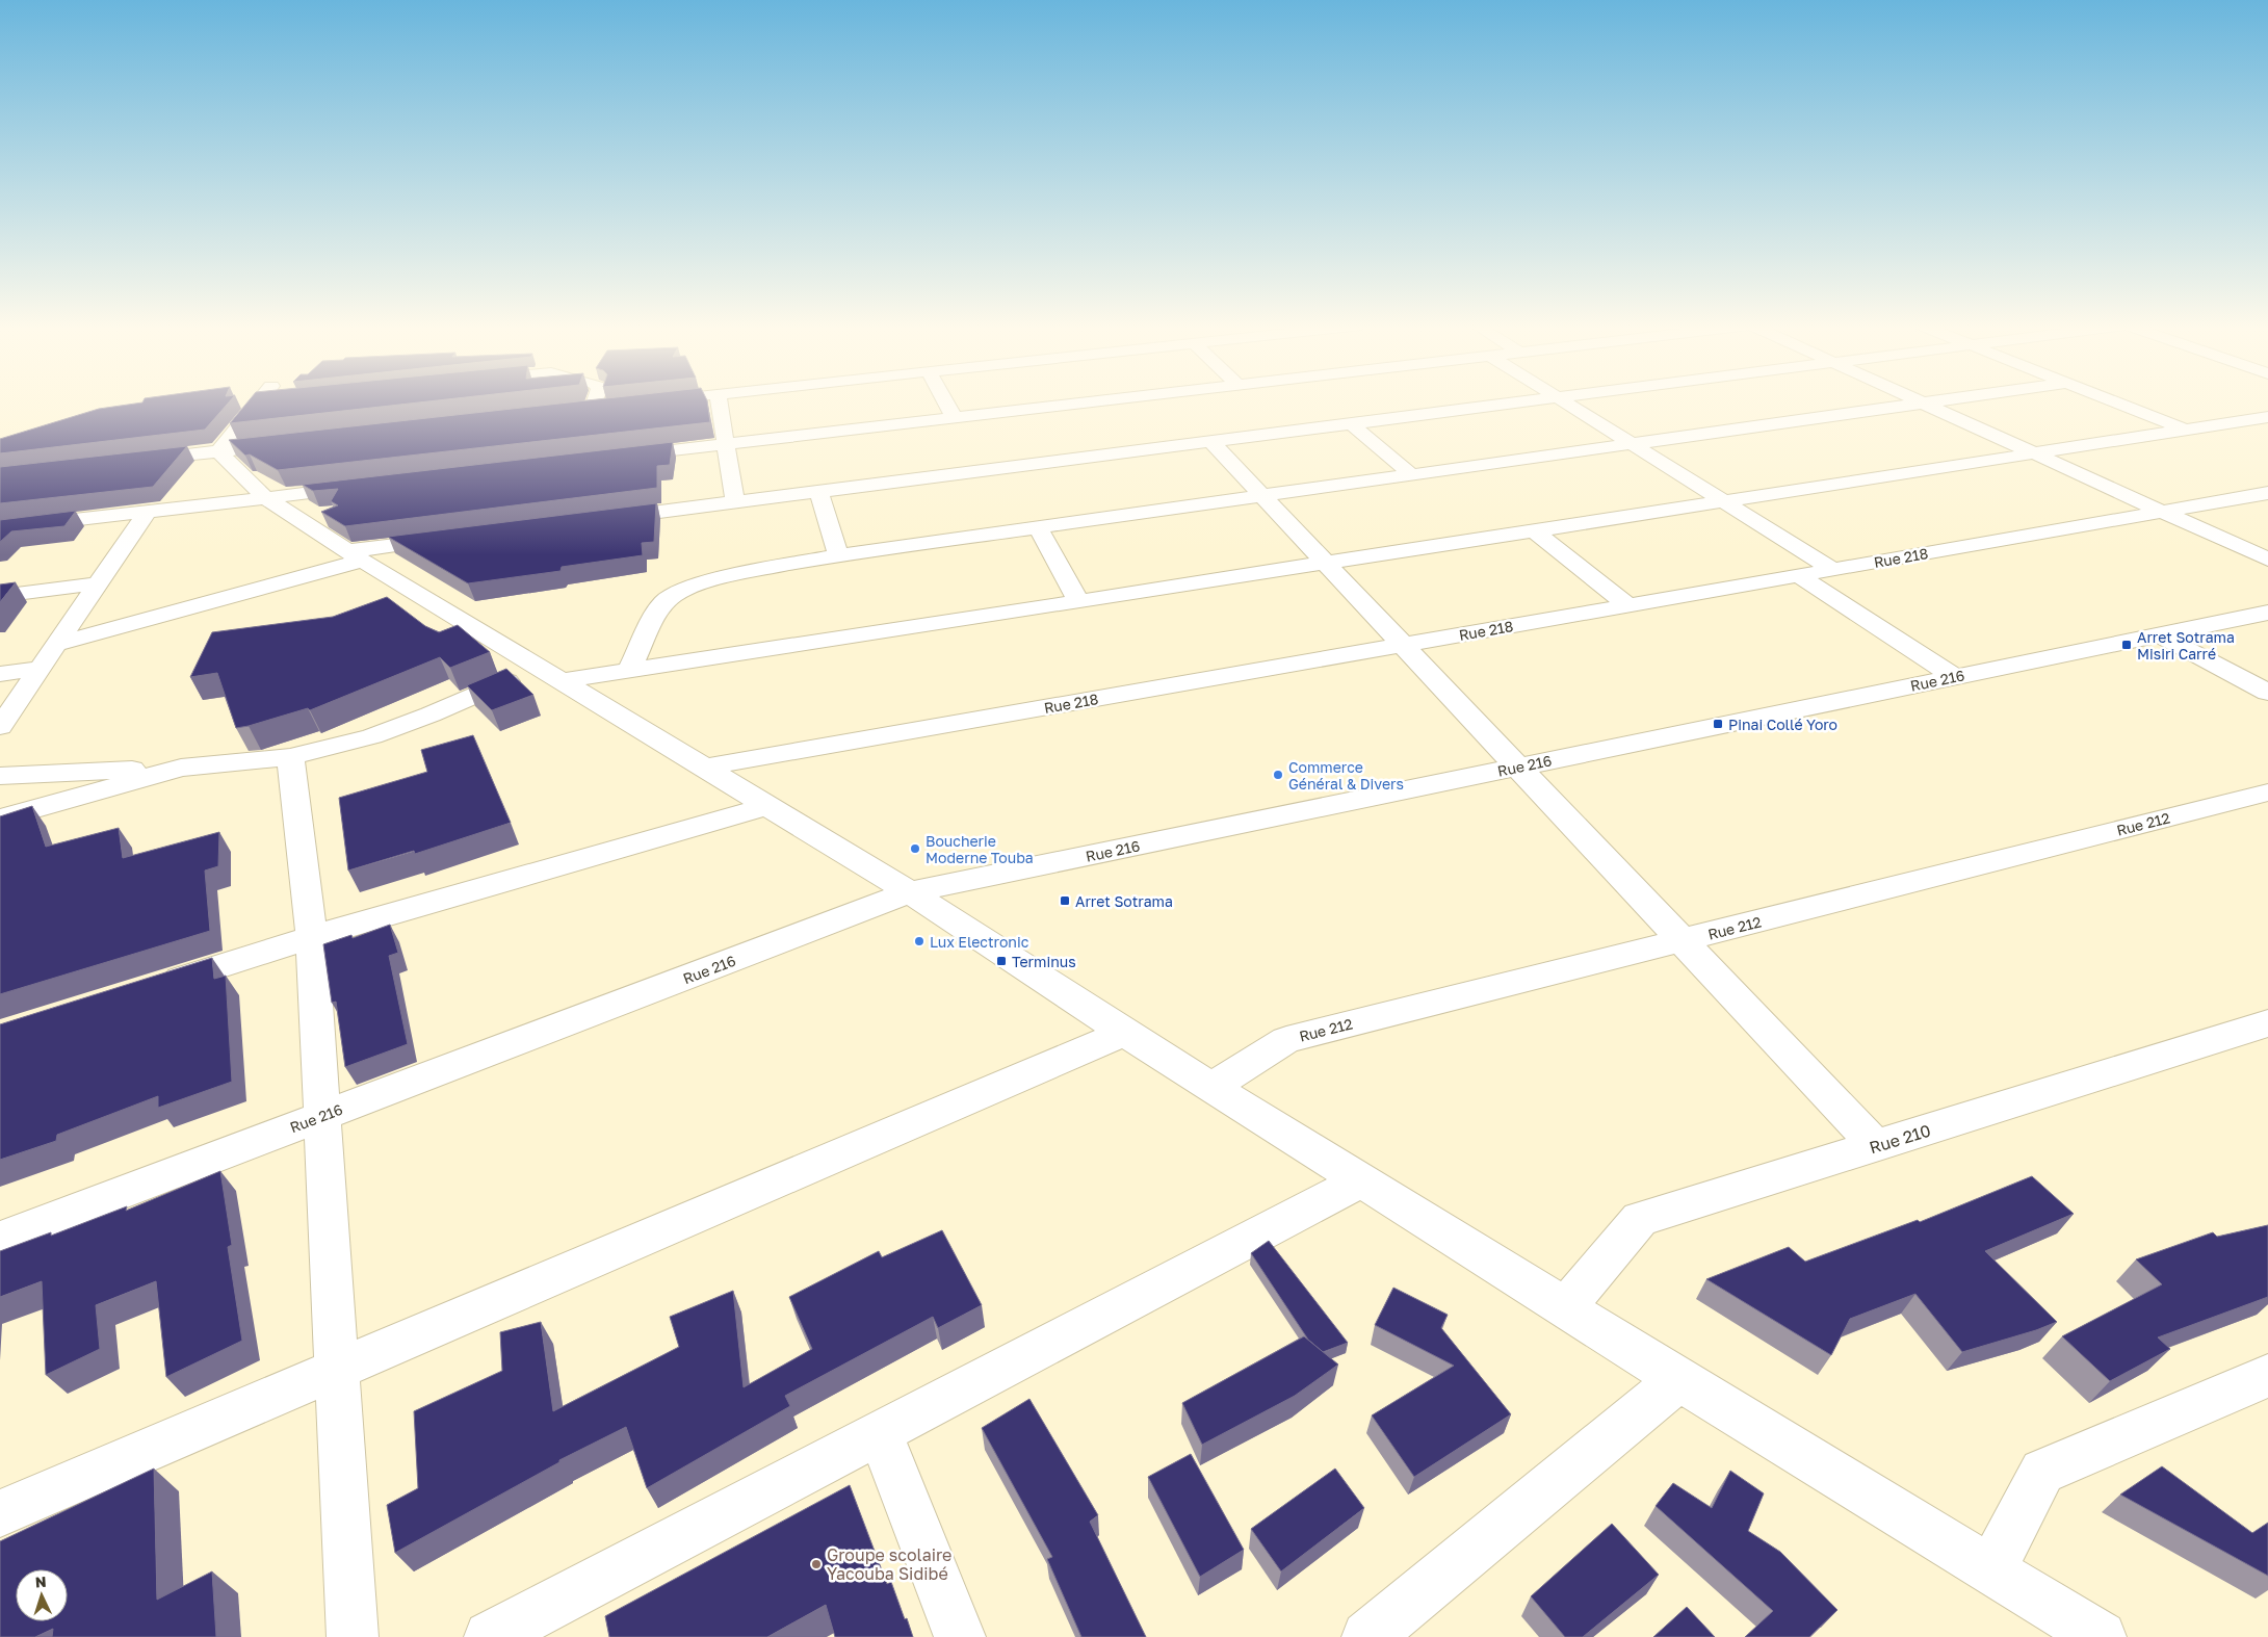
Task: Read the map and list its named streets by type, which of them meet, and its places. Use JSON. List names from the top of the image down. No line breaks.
{"streets":{"street":["Rue 218","Rue 216","Rue 212","Rue 210"]},"places":{"transit":["Arret Sotrama Misiri Carré","Pinai Collé Yoro","Arret Sotrama","Terminus"],"other":["Commerce Général & Divers","Boucherie Moderne Touba","Lux Electronic","Groupe scolaire Yacouba Sidibé"]},"north":"top"}
